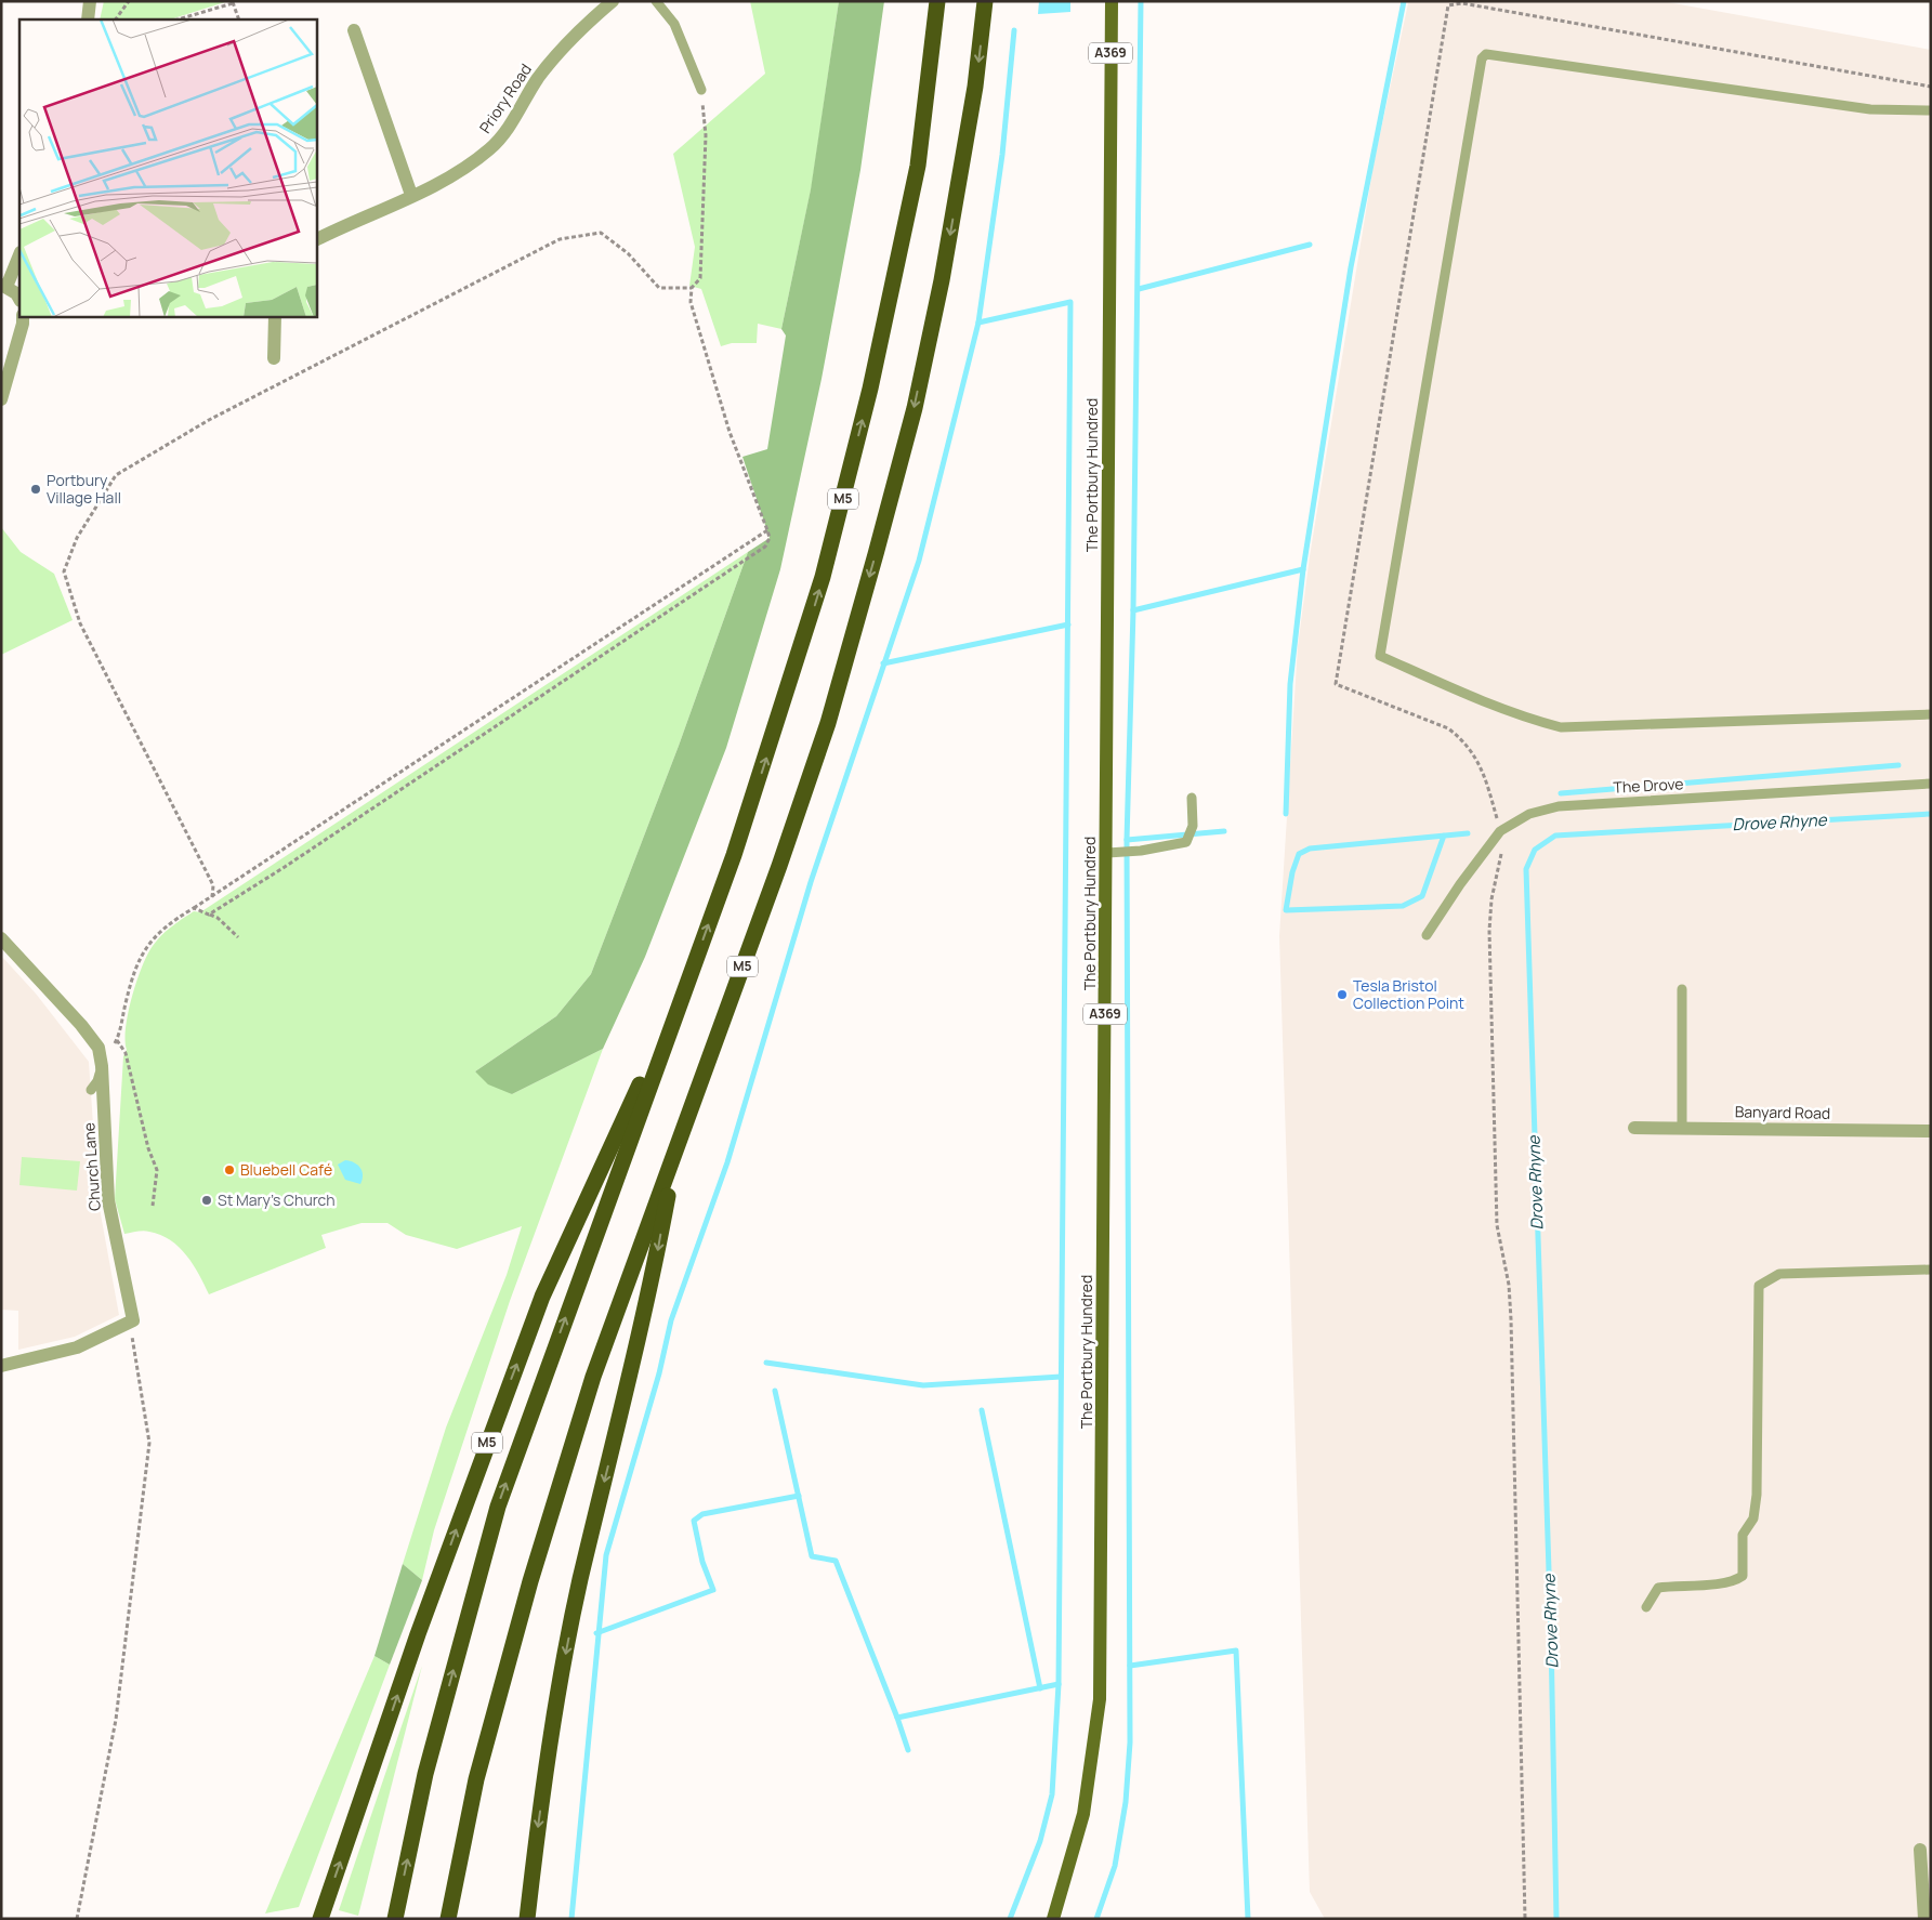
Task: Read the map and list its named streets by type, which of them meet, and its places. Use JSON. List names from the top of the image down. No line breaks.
{"streets":{"highway":["M5"],"main road":["A369","The Portbury Hundred"],"street":["Priory Road","Banyard Road","Church Lane"],"lane":["The Drove"]},"water":["Drove Rhyne"],"places":["Portbury Village Hall","Tesla Bristol Collection Point","Bluebell Café","St Mary's Church"]}
